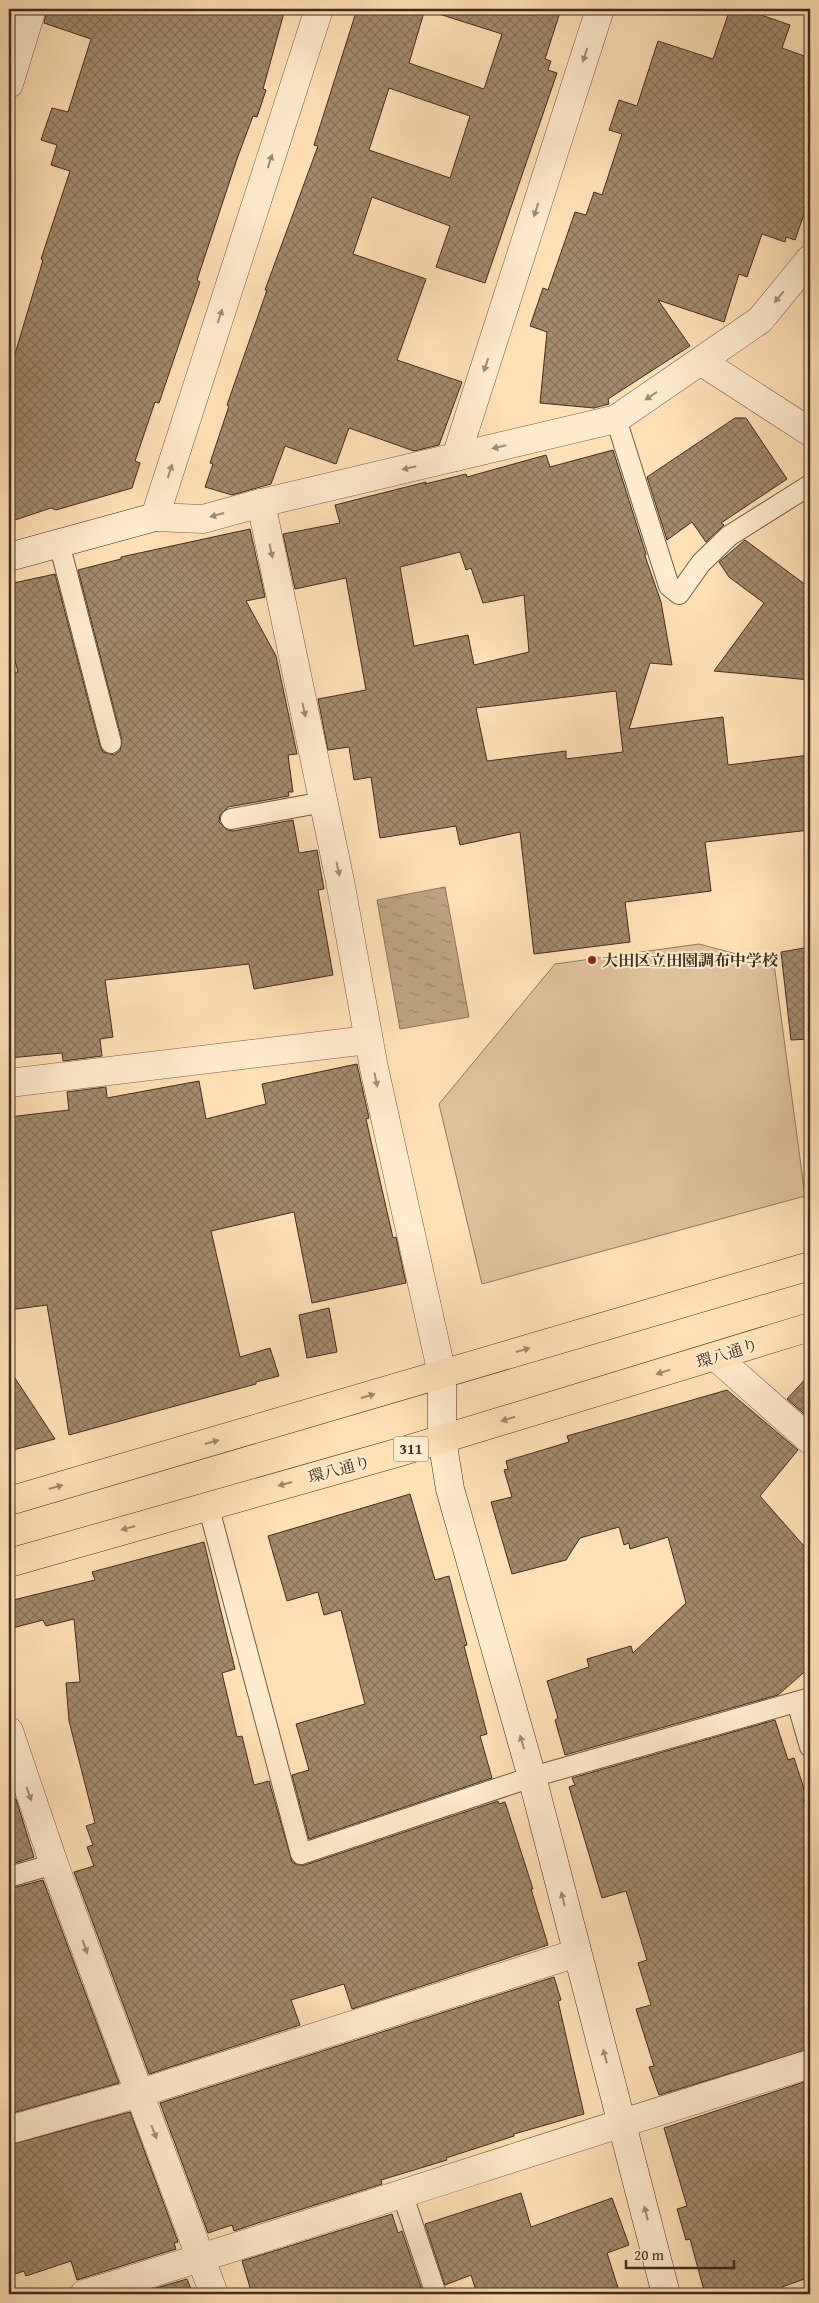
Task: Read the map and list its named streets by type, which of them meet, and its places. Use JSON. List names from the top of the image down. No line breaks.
{"streets":{"main road":["環八通り","311"]},"places":["大田区立田園調布中学校"],"scale_bar":"20 m"}
